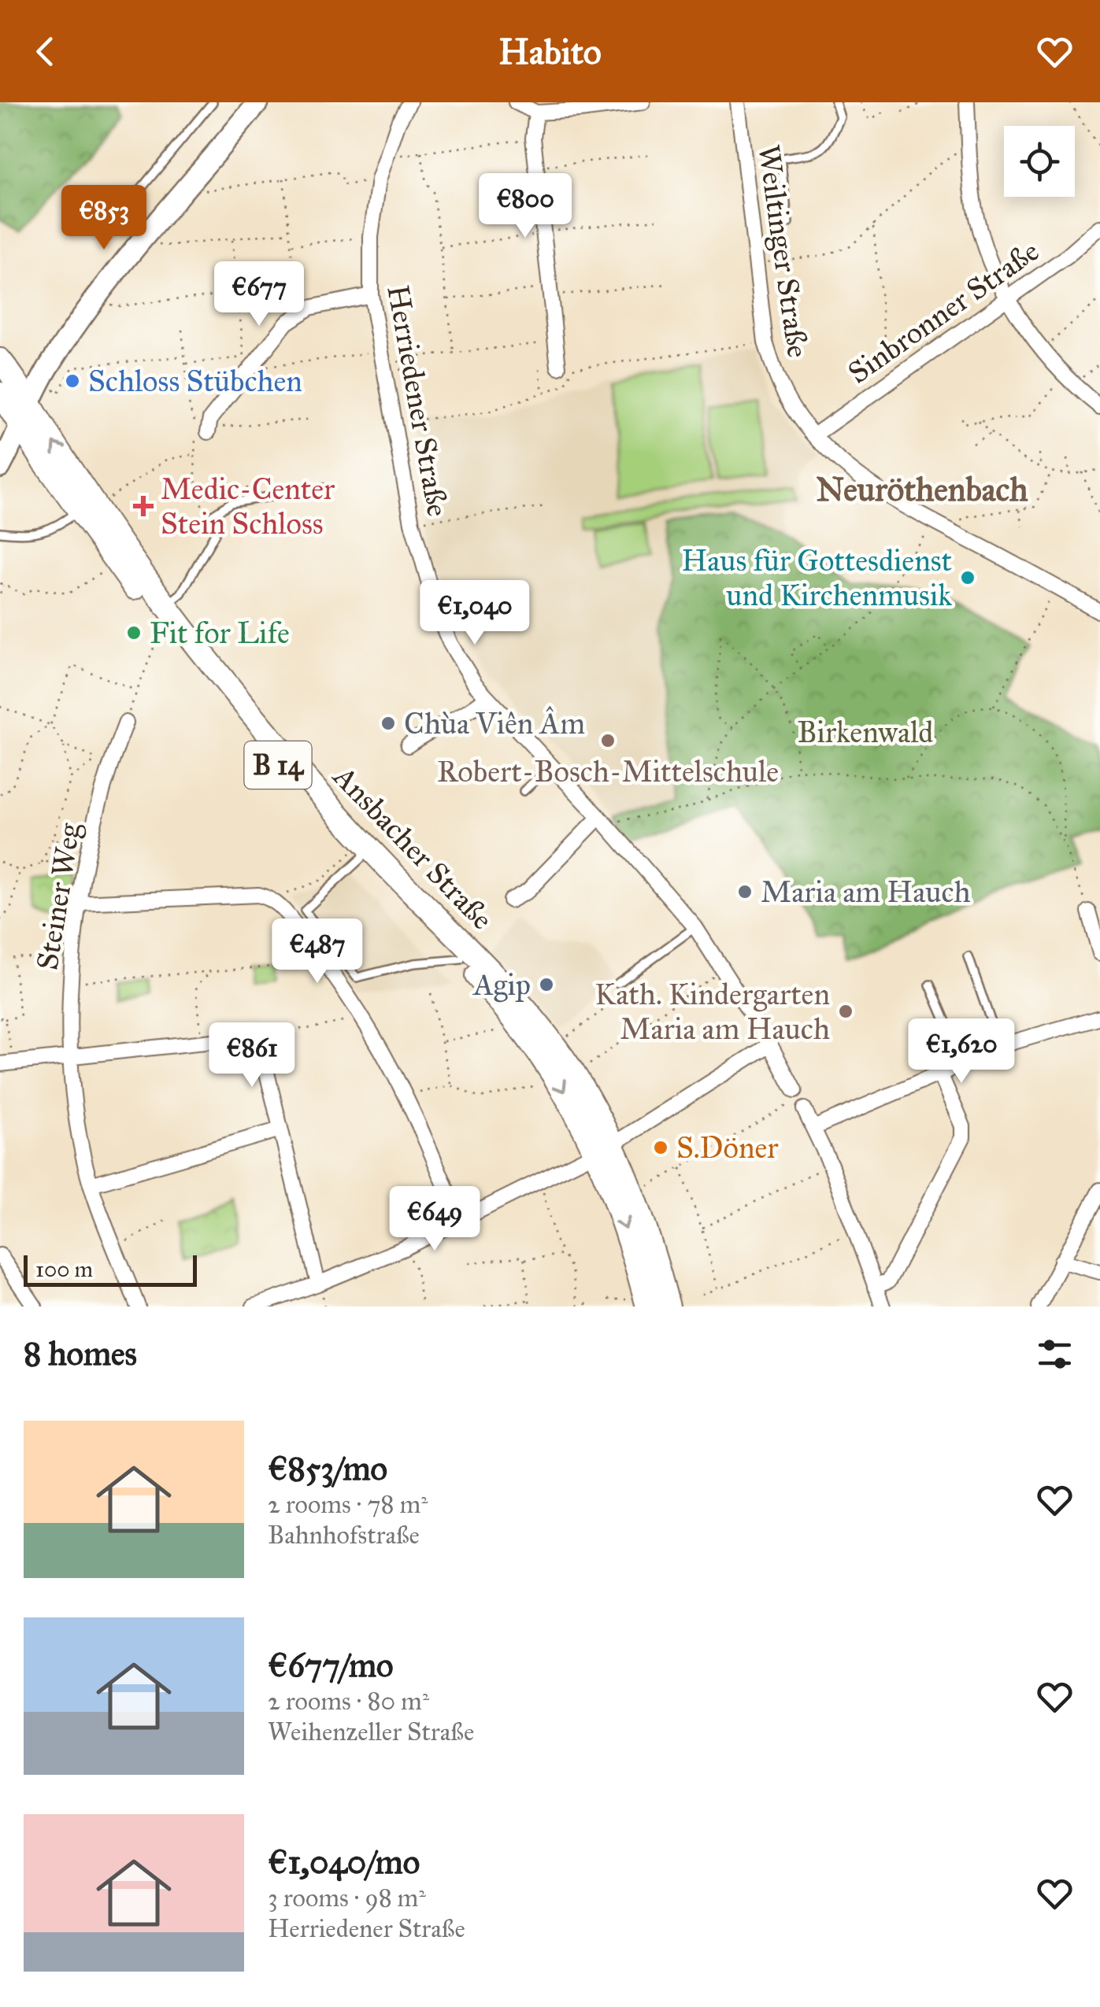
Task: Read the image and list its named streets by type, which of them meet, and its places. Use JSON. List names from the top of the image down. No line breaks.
{"streets":{"main road":["B 14","Ansbacher Straße"],"street":["Weiltinger Straße","Sinbronner Straße","Herriedener Straße","Steiner Weg"]},"crossings":[["Weiltinger Straße","Sinbronner Straße"],["B 14","Ansbacher Straße"]],"districts":["Neuröthenbach"],"parks":["Birkenwald"],"places":{"other":["Schloss Stübchen","Haus für Gottesdienst und Kirchenmusik","Fit for Life","Chùa Viên Âm","Robert-Bosch-Mittelschule","Maria am Hauch","Agip","Kath. Kindergarten Maria am Hauch","S.Döner"],"health":["Medic-Center Stein Schloss"]},"scale_bar":"100 m","page":{"header":"Habito","price":["€800","€853","€677","€1,040","€487","€1,620","€861","€649"],"scale":"100 m","heading":"8 homes","list":[{"name":"€853/mo","note":"2 rooms · 78 m² · Bahnhofstraße"},{"name":"€677/mo","note":"2 rooms · 80 m² · Weihenzeller Straße"},{"name":"€1,040/mo","note":"3 rooms · 98 m² · Herriedener Straße"}]}}
